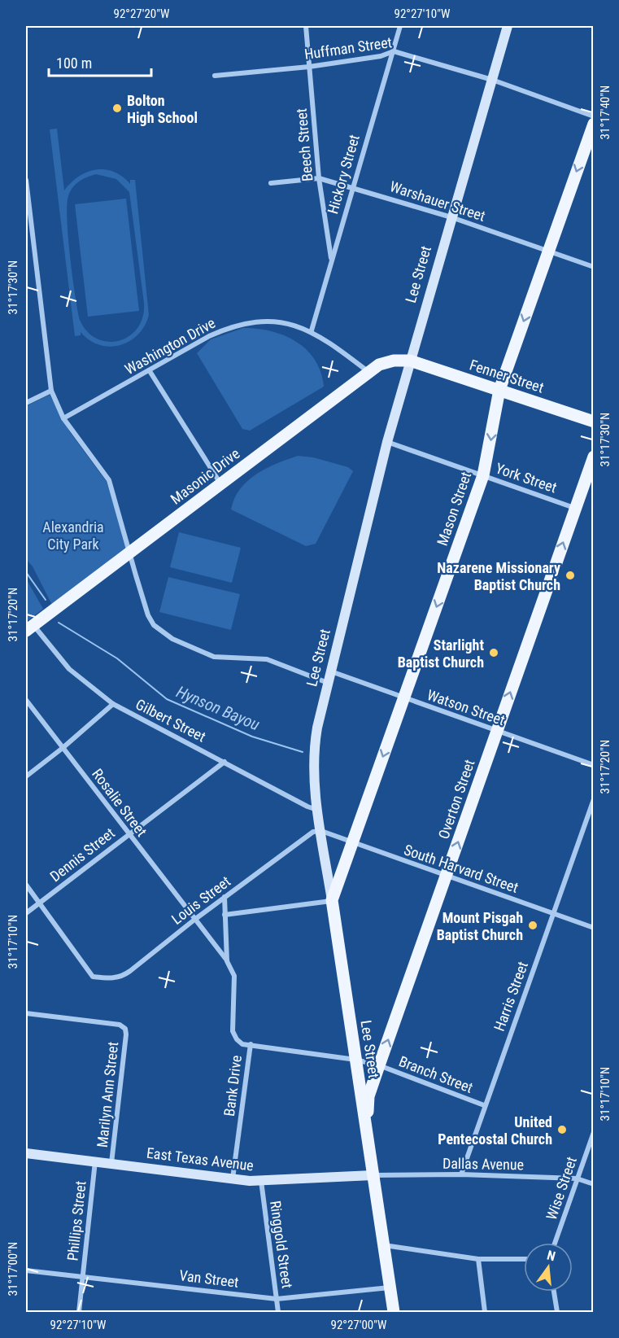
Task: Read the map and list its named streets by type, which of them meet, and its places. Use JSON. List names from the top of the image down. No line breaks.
{"streets":{"main road":["Lee Street","Fenner Street","Masonic Drive","Mason Street","Overton Street"],"street":["Huffman Street","Beech Street","Hickory Street","Warshauer Street","Washington Drive","York Street","Watson Street","Gilbert Street","Rosalie Street","Dennis Street","South Harvard Street","Louis Street","Harris Street","Branch Street","Bank Drive","Marilyn Ann Street","East Texas Avenue","Dallas Avenue","Wise Street","Phillips Street","Ringgold Street","Van Street"]},"crossings":[["Huffman Street","Beech Street"],["Huffman Street","Hickory Street"],["Huffman Street","Lee Street"],["Beech Street","Hickory Street"],["Beech Street","Warshauer Street"],["Hickory Street","Warshauer Street"],["Hickory Street","Washington Drive"],["Warshauer Street","Lee Street"],["Warshauer Street","Mason Street"],["Lee Street","Fenner Street"],["Lee Street","Masonic Drive"],["Lee Street","York Street"],["Lee Street","Mason Street"],["Lee Street","Watson Street"],["Lee Street","Gilbert Street"],["Lee Street","Overton Street"],["Lee Street","South Harvard Street"],["Lee Street","Louis Street"],["Lee Street","Bank Drive"],["Lee Street","East Texas Avenue"],["Lee Street","Dallas Avenue"],["Lee Street","Van Street"],["Washington Drive","Masonic Drive"],["Fenner Street","Masonic Drive"],["Fenner Street","Mason Street"],["Masonic Drive","Gilbert Street"],["York Street","Mason Street"],["York Street","Overton Street"],["Mason Street","Watson Street"],["Mason Street","South Harvard Street"],["Watson Street","Overton Street"],["Gilbert Street","Dennis Street"],["Overton Street","South Harvard Street"],["Overton Street","Branch Street"],["Overton Street","Bank Drive"],["Rosalie Street","Dennis Street"],["Rosalie Street","Louis Street"],["Dennis Street","Louis Street"],["South Harvard Street","Louis Street"],["South Harvard Street","Harris Street"],["Harris Street","Branch Street"],["Harris Street","Dallas Avenue"],["Branch Street","Bank Drive"],["Bank Drive","East Texas Avenue"],["Marilyn Ann Street","East Texas Avenue"],["East Texas Avenue","Dallas Avenue"],["East Texas Avenue","Phillips Street"],["East Texas Avenue","Ringgold Street"],["Dallas Avenue","Wise Street"],["Phillips Street","Van Street"],["Ringgold Street","Van Street"]],"one_way":["Mason Street","Overton Street"],"water":["Hynson Bayou"],"parks":["Alexandria City Park"],"places":["Bolton High School","Nazarene Missionary Baptist Church","Starlight Baptist Church","Mount Pisgah Baptist Church","United Pentecostal Church"],"scale_bar":"100 m","north":"top","coordinates":["92°27'20\"W","92°27'10\"W","31°17'40\"N","31°17'30\"N","31°17'20\"N","31°17'10\"N","31°17'00\"N","92°27'00\"W"]}
